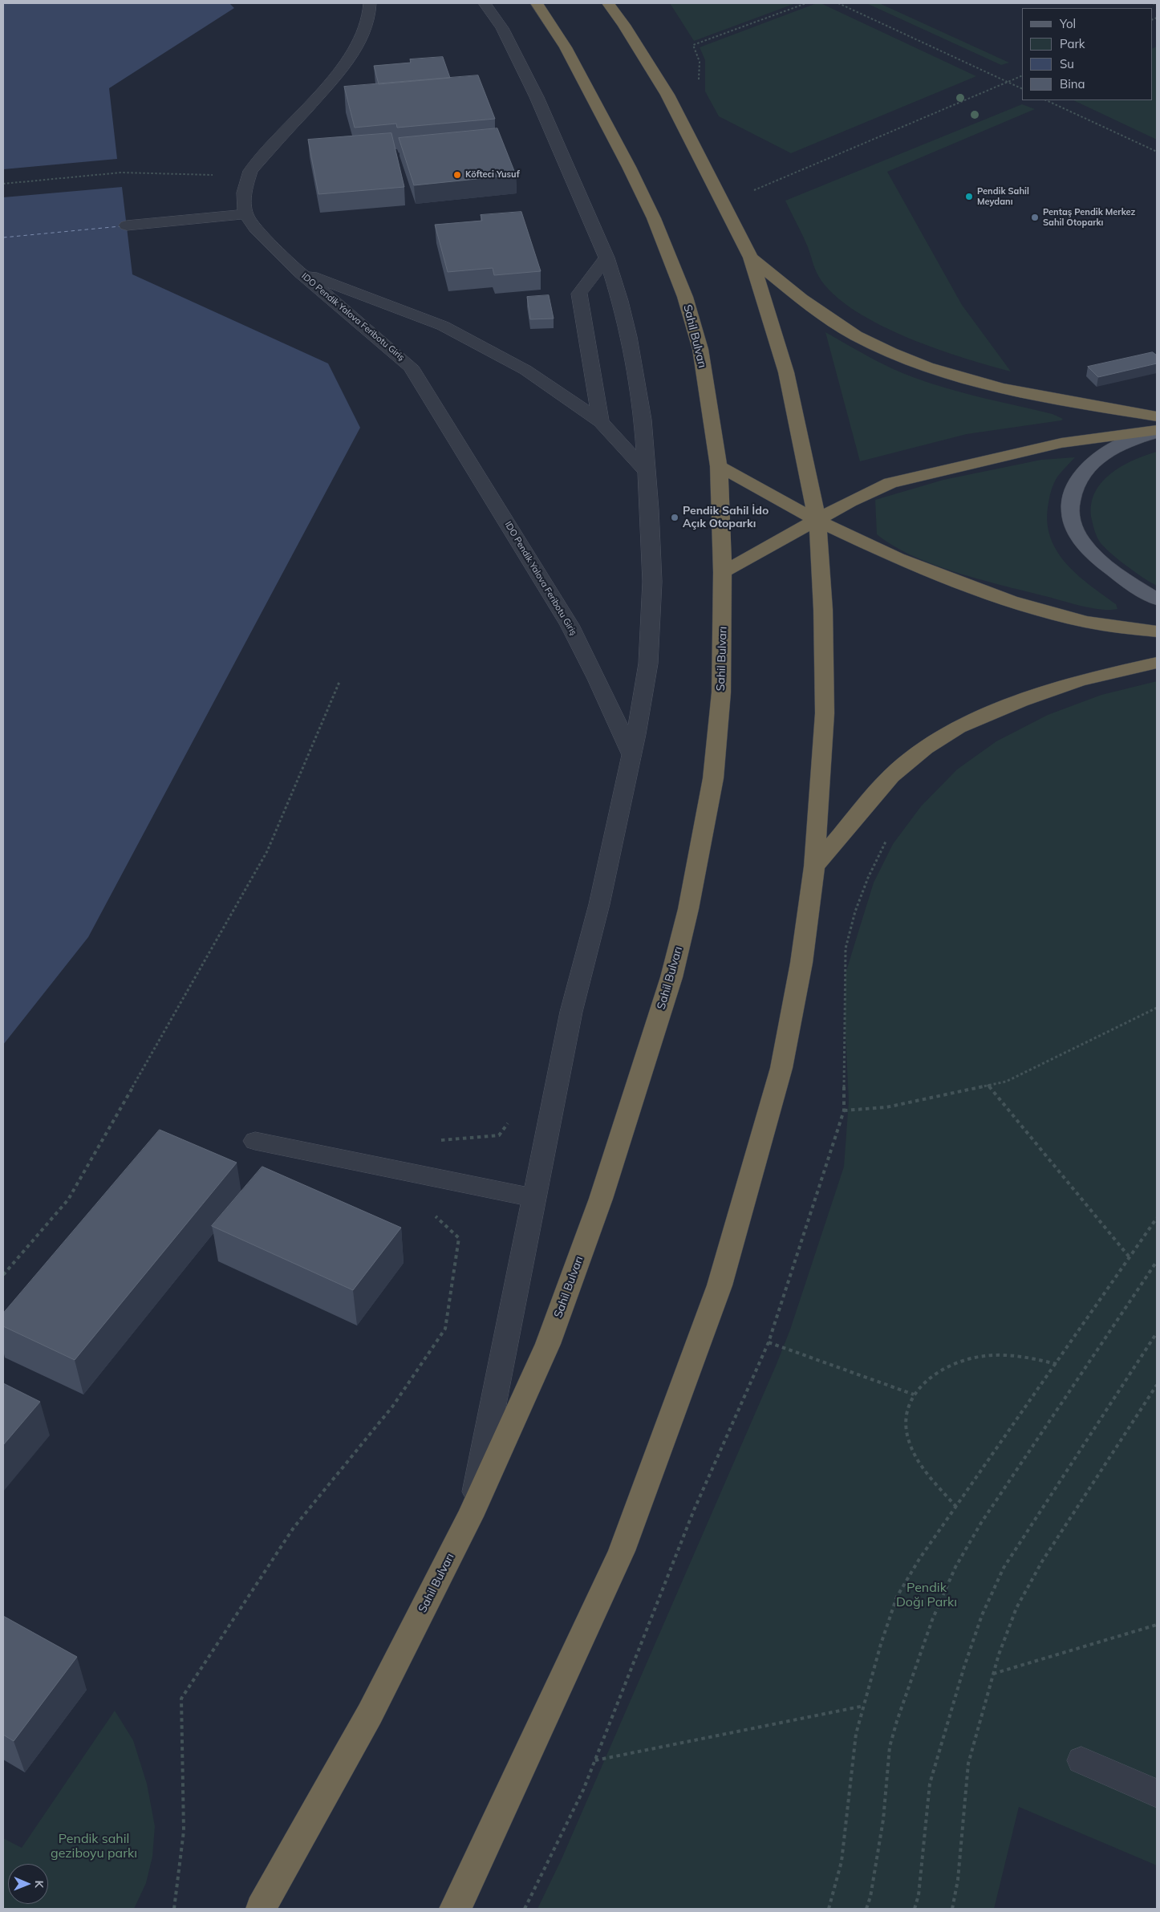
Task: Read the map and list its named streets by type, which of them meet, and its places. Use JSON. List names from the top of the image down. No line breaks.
{"streets":{"highway":["Sahil Bulvarı"],"street":["IDO Pendik Yalova Feribotu Giriş"]},"parks":["Pendik Doğı Parkı","Pendik sahil geziboyu parkı"],"places":["Köfteci Yusuf","Pendik Sahil Meydanı","Pentaş Pendik Merkez Sahil Otoparkı","Pendik Sahil İdo Açık Otoparkı"],"legend":["Yol","Park","Su","Bina"],"north":"right"}
